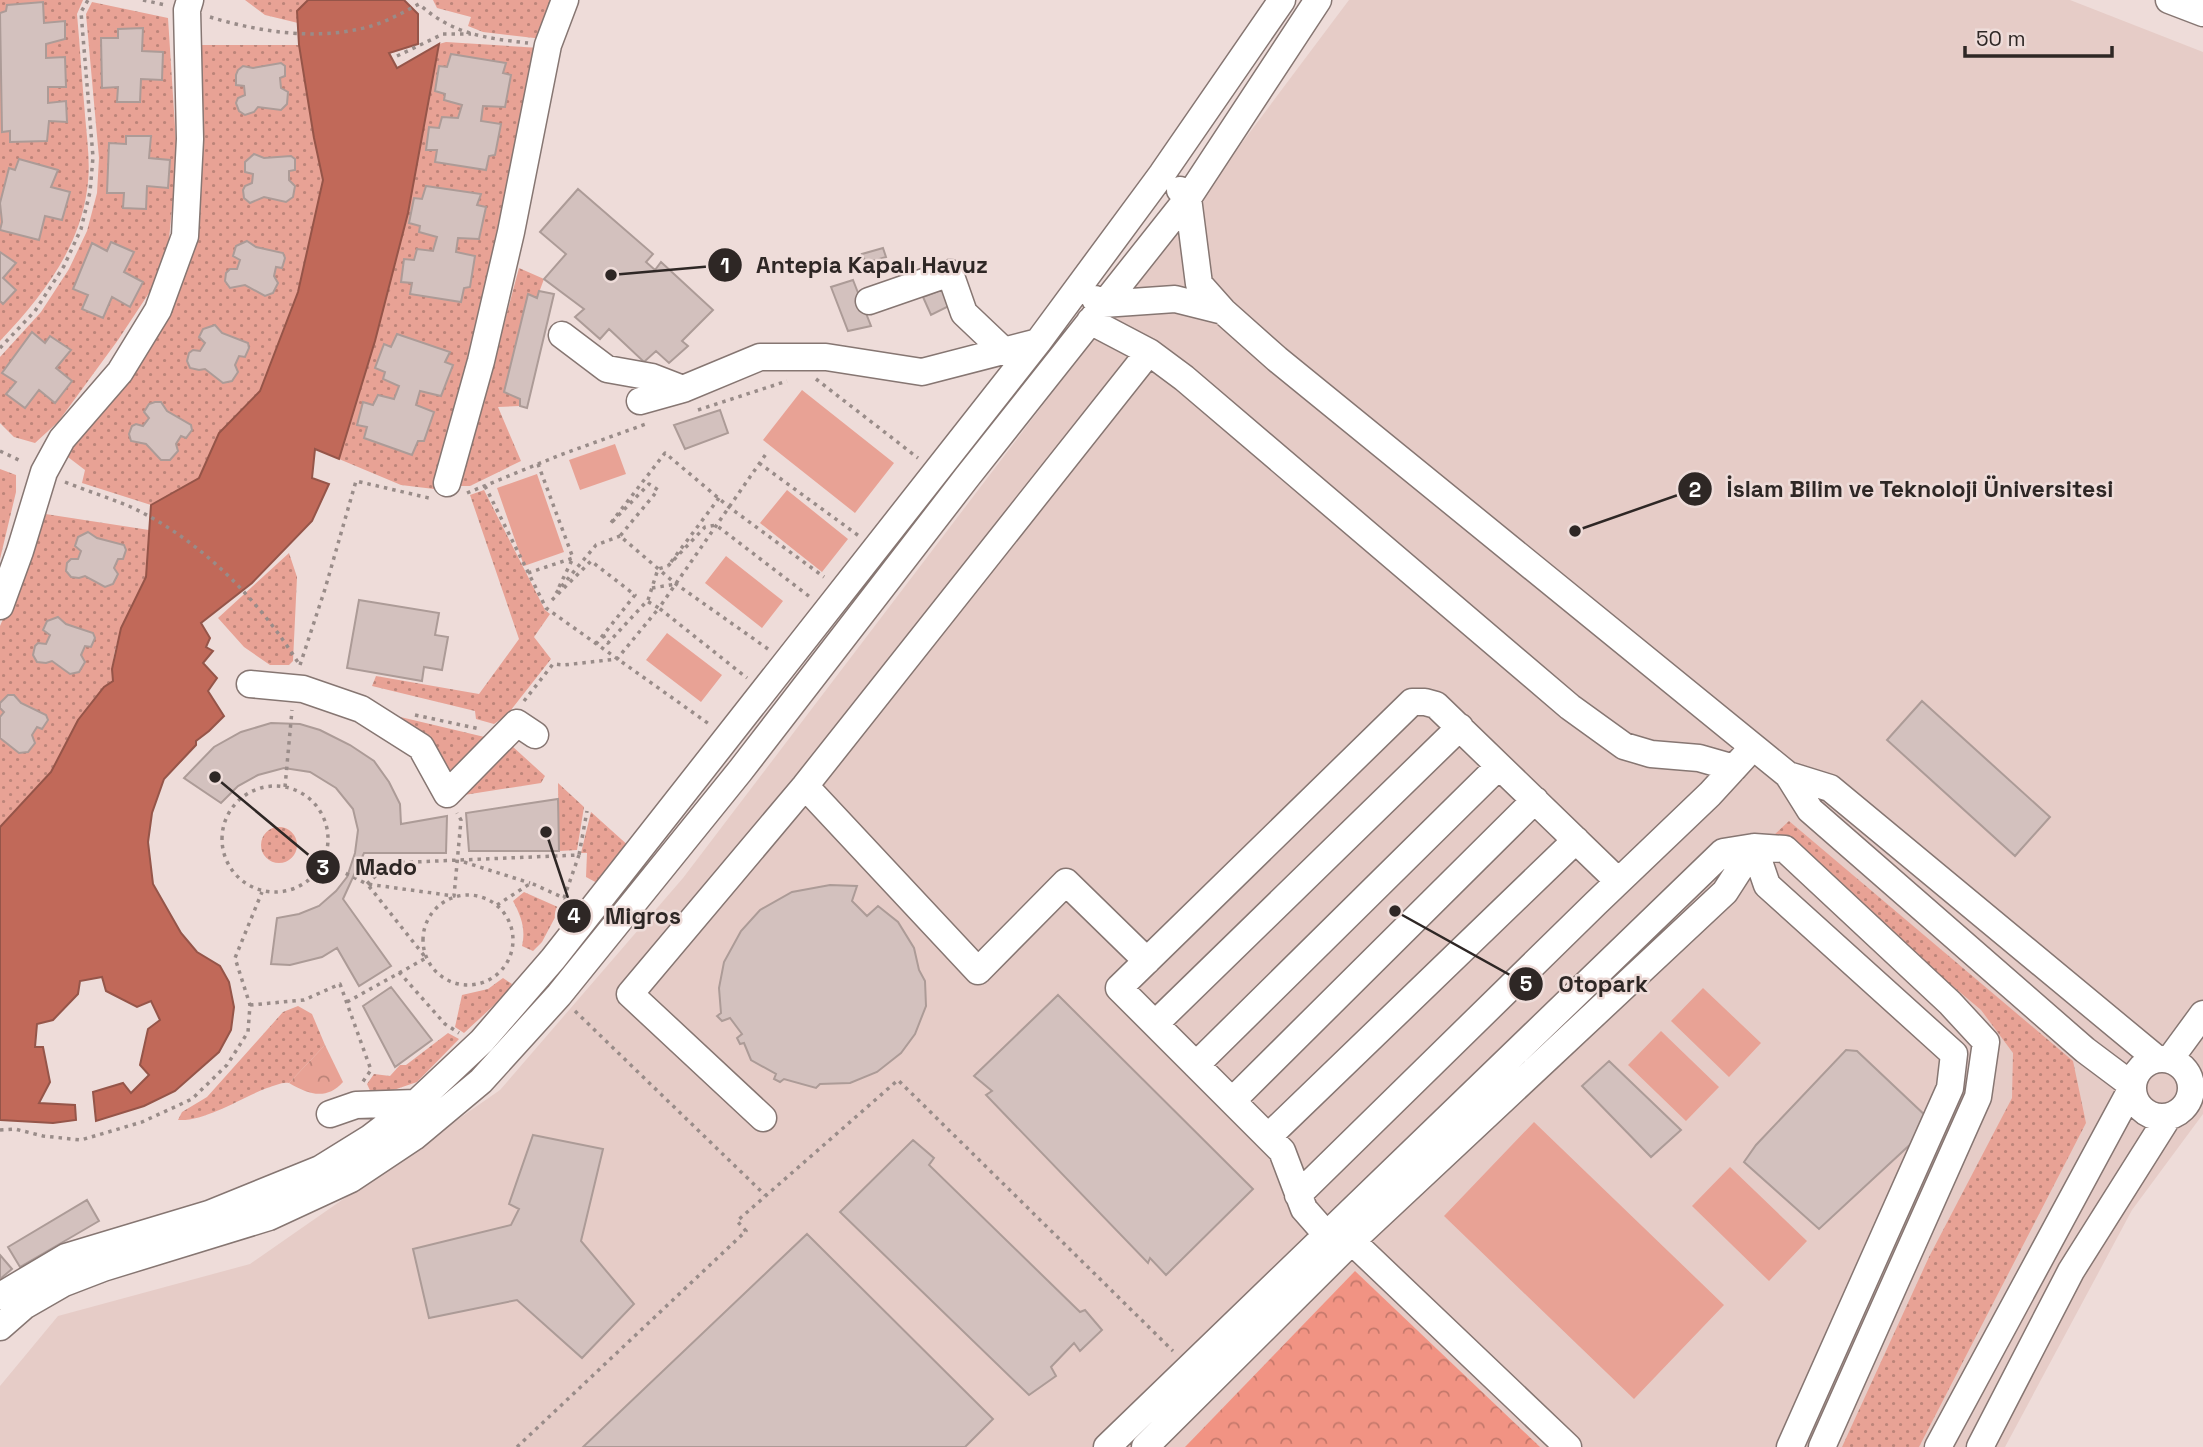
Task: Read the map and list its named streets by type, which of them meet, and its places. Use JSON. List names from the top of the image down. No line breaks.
{"places":["Antepia Kapalı Havuz","İslam Bilim ve Teknoloji Üniversitesi","Mado","Migros","Otopark"],"scale_bar":"50 m"}
